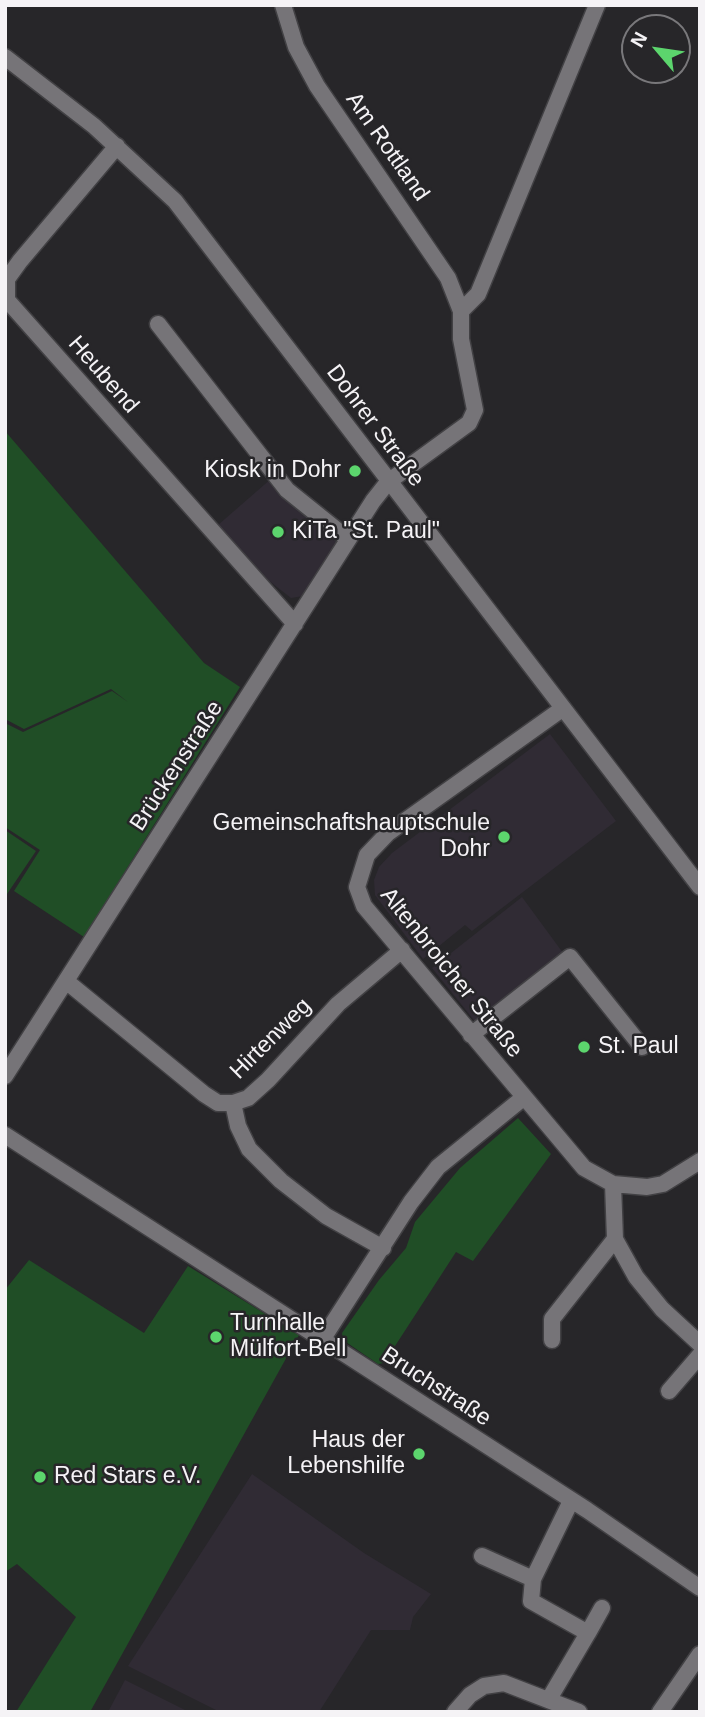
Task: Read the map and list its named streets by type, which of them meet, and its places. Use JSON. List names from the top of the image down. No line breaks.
{"streets":{"street":["Am Rottland","Heubend","Dohrer Straße","Brückenstraße","Altenbroicher Straße","Hirtenweg","Bruchstraße"]},"crossings":[["Am Rottland","Dohrer Straße"],["Am Rottland","Brückenstraße"],["Heubend","Dohrer Straße"],["Heubend","Brückenstraße"],["Dohrer Straße","Brückenstraße"],["Dohrer Straße","Altenbroicher Straße"],["Brückenstraße","Hirtenweg"],["Altenbroicher Straße","Hirtenweg"]],"places":["Kiosk in Dohr","KiTa \"St. Paul\"","Gemeinschaftshauptschule Dohr","St. Paul","Turnhalle Mülfort-Bell","Haus der Lebenshilfe","Red Stars e.V."],"north":"top left"}
